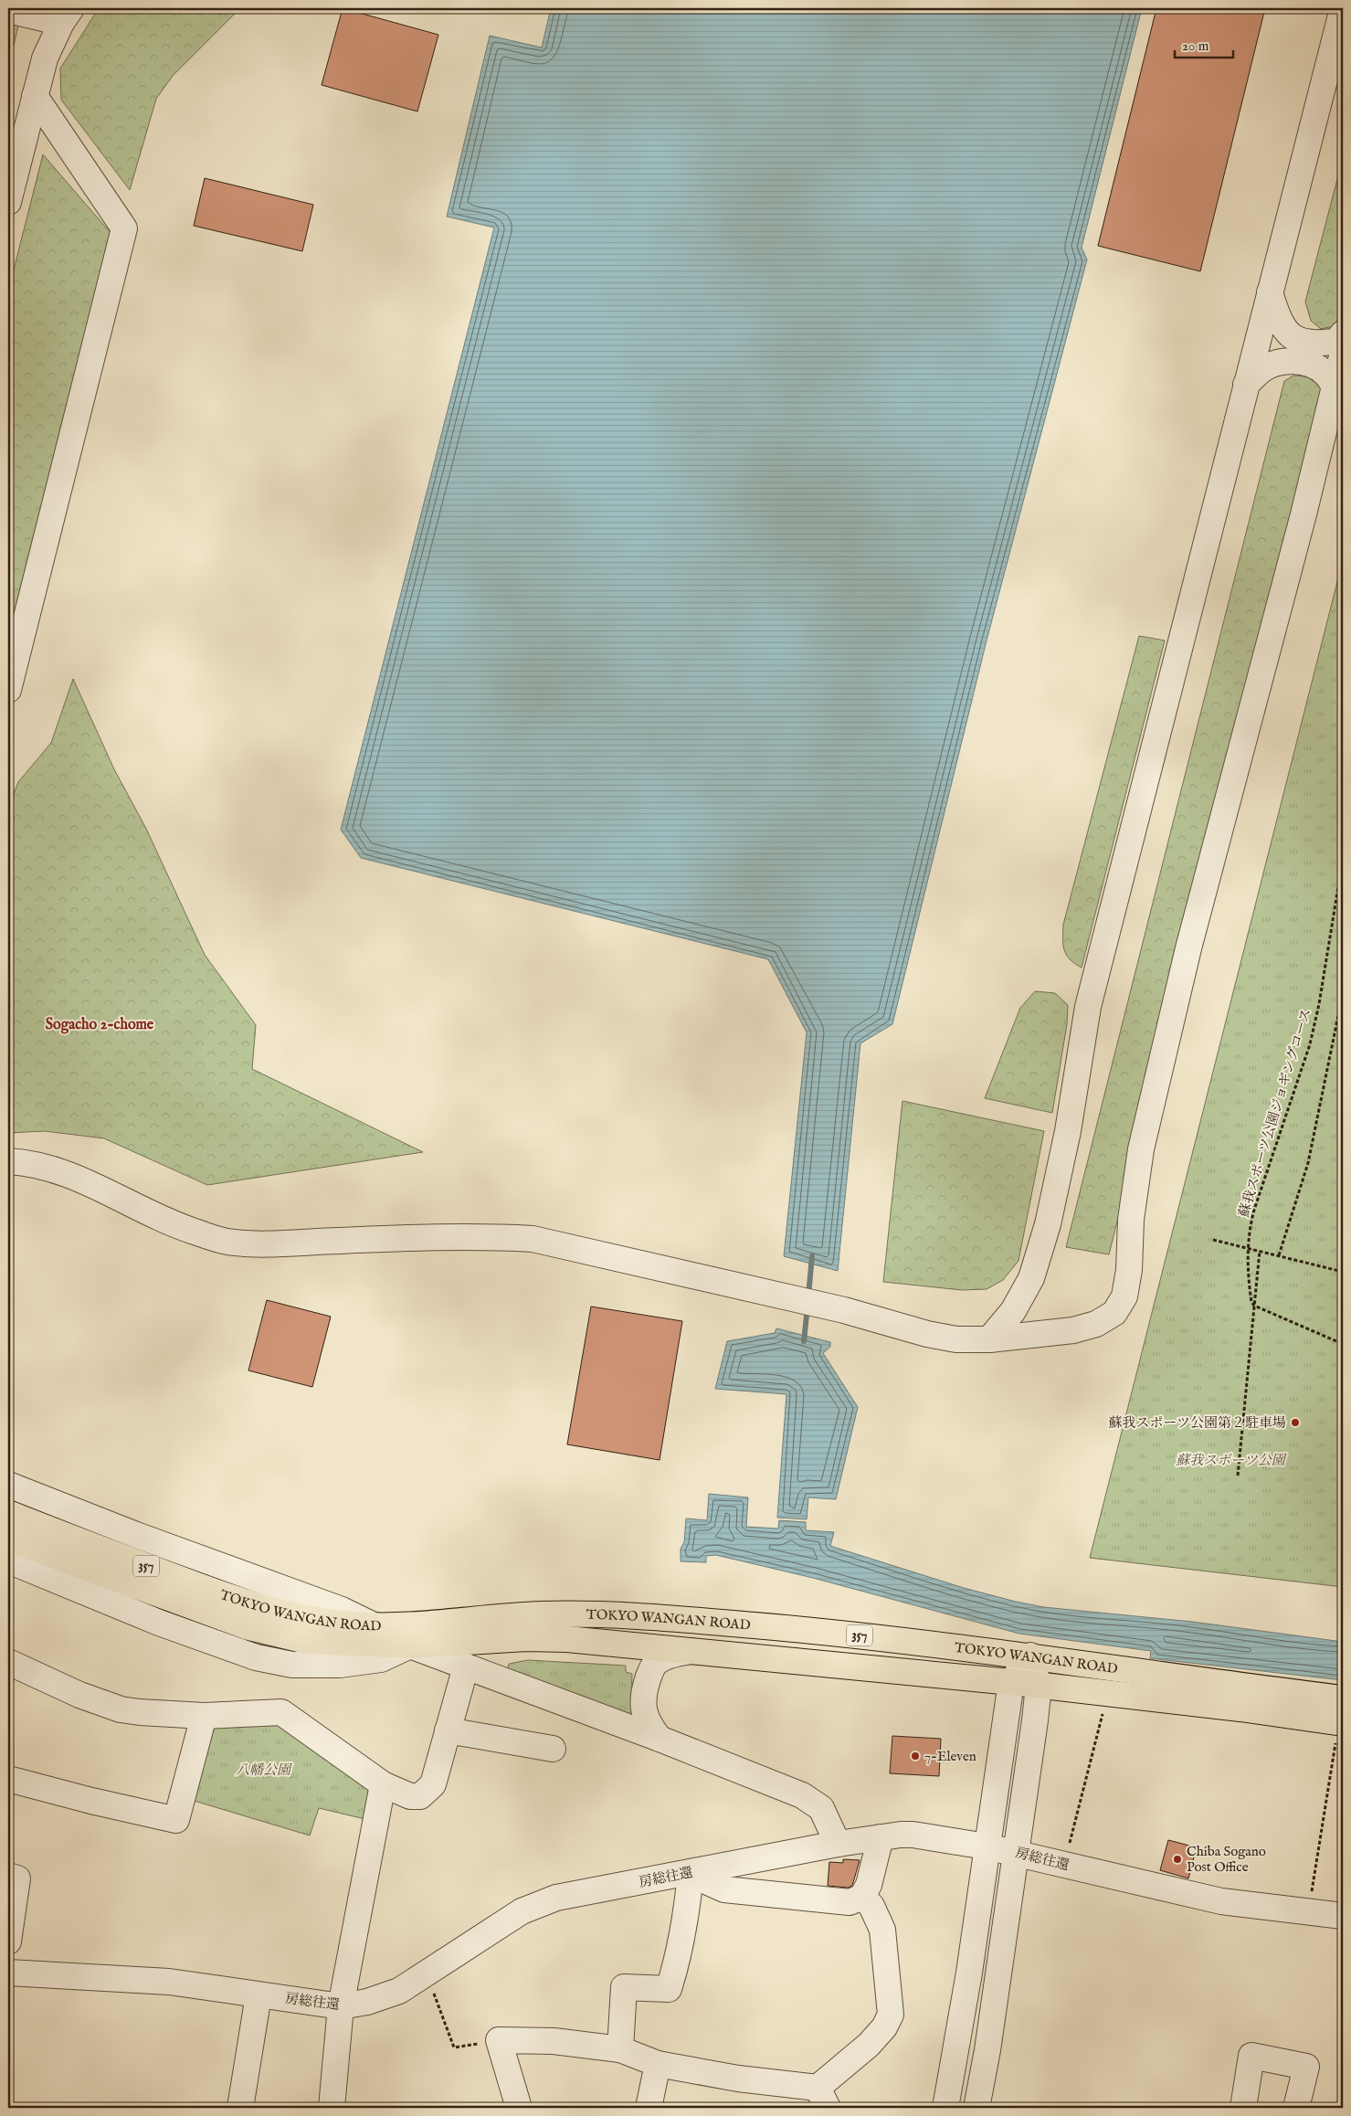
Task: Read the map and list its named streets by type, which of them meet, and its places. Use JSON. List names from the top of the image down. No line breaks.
{"streets":{"highway":["357","TOKYO WANGAN ROAD"],"street":["房総往還"],"path":["蘇我スポーツ公園ジョギングコース"]},"districts":["Sogacho 2-chome"],"parks":["蘇我スポーツ公園","八幡公園"],"places":["蘇我スポーツ公園第２駐車場","7-Eleven","Chiba Sogano Post Office"],"scale_bar":"20 m"}
